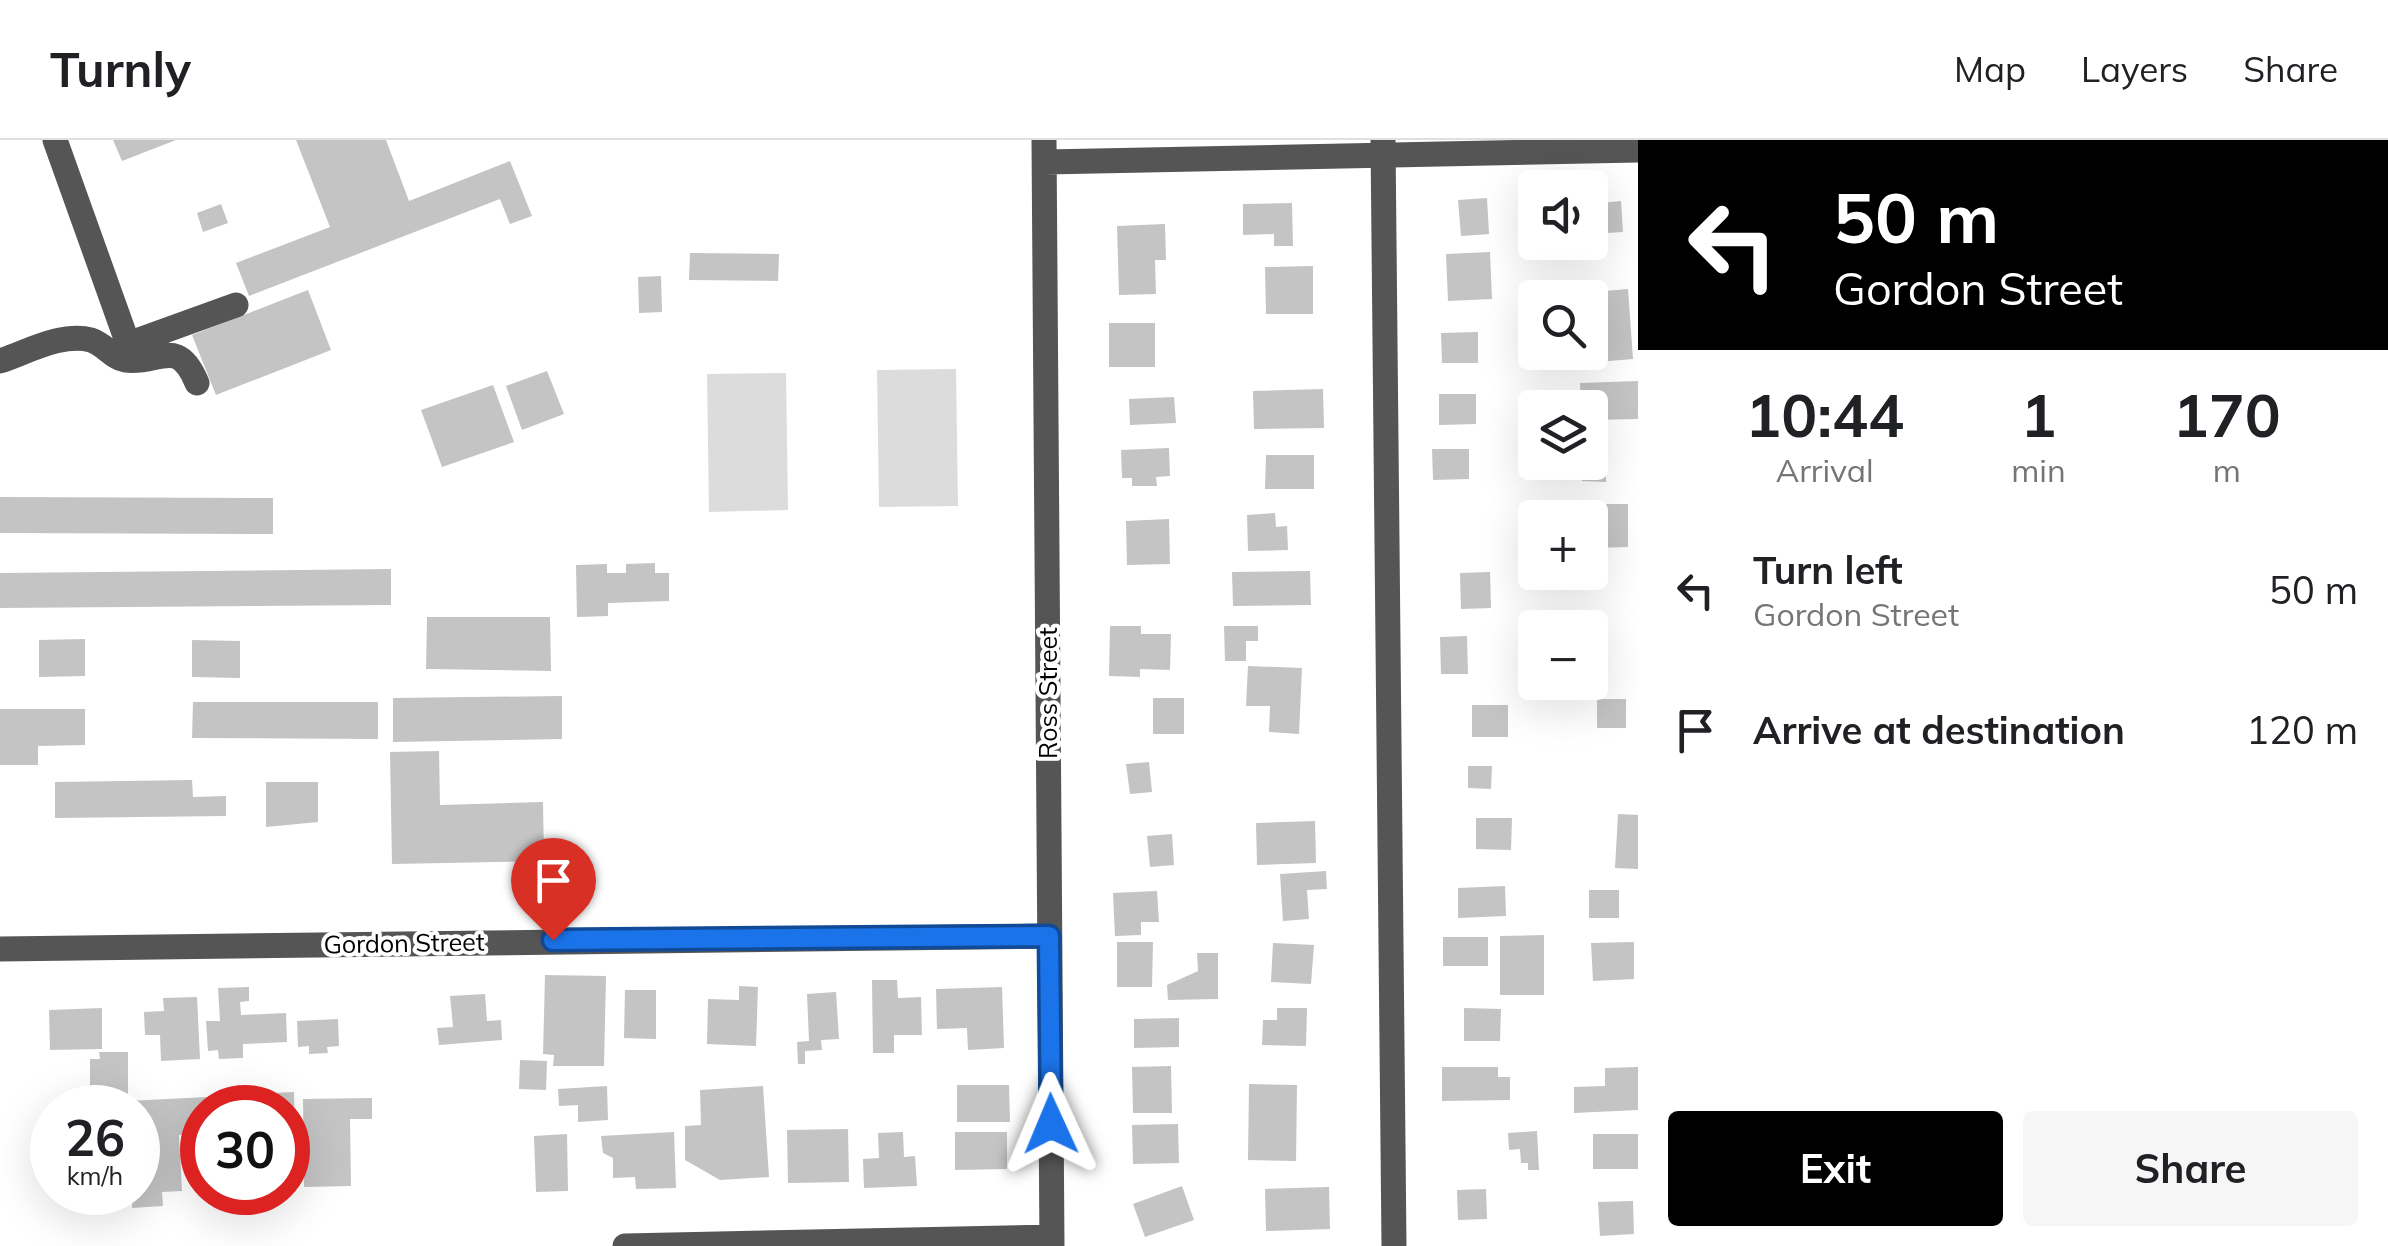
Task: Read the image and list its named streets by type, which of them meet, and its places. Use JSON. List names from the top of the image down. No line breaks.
{"streets":{"street":["Ross Street","Gordon Street"]},"crossings":[["Ross Street","Gordon Street"]],"page":{"header":"Turnly","nav":["Map","Layers","Share"],"turn":["50 m","Gordon Street"],"map_buttons":["+","−"],"eta":["10:44","Arrival","1","min","170","m"],"list":[{"name":"Turn left","note":"Gordon Street","value":"50 m"},{"name":"Arrive at destination","value":"120 m"}],"speed":"26 km/h","limit":"30","buttons":["Exit","Share"]}}
